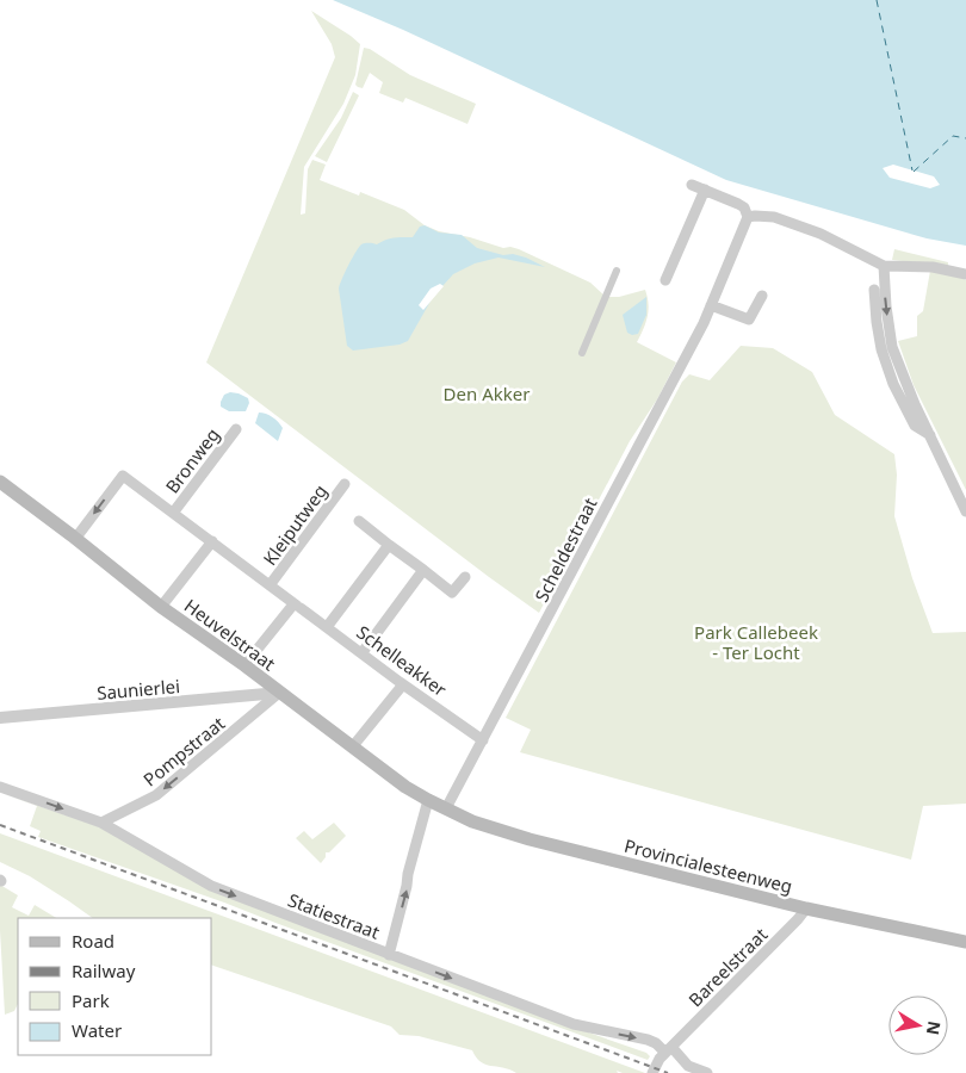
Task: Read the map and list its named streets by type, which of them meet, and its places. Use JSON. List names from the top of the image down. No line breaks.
{"streets":{"main road":["Heuvelstraat","Provincialesteenweg"],"street":["Bronweg","Kleiputweg","Scheldestraat","Schelleakker","Saunierlei","Pompstraat","Statiestraat","Bareelstraat"]},"crossings":[["Bronweg","Schelleakker"],["Kleiputweg","Schelleakker"],["Scheldestraat","Heuvelstraat"],["Scheldestraat","Schelleakker"],["Scheldestraat","Provincialesteenweg"],["Heuvelstraat","Schelleakker"],["Heuvelstraat","Saunierlei"],["Heuvelstraat","Pompstraat"],["Heuvelstraat","Provincialesteenweg"],["Saunierlei","Pompstraat"],["Pompstraat","Statiestraat"],["Provincialesteenweg","Bareelstraat"],["Statiestraat","Bareelstraat"]],"one_way":["Pompstraat","Statiestraat"],"parks":["Den Akker","Park Callebeek - Ter Locht"],"legend":["Road","Railway","Park","Water"],"north":"right"}
